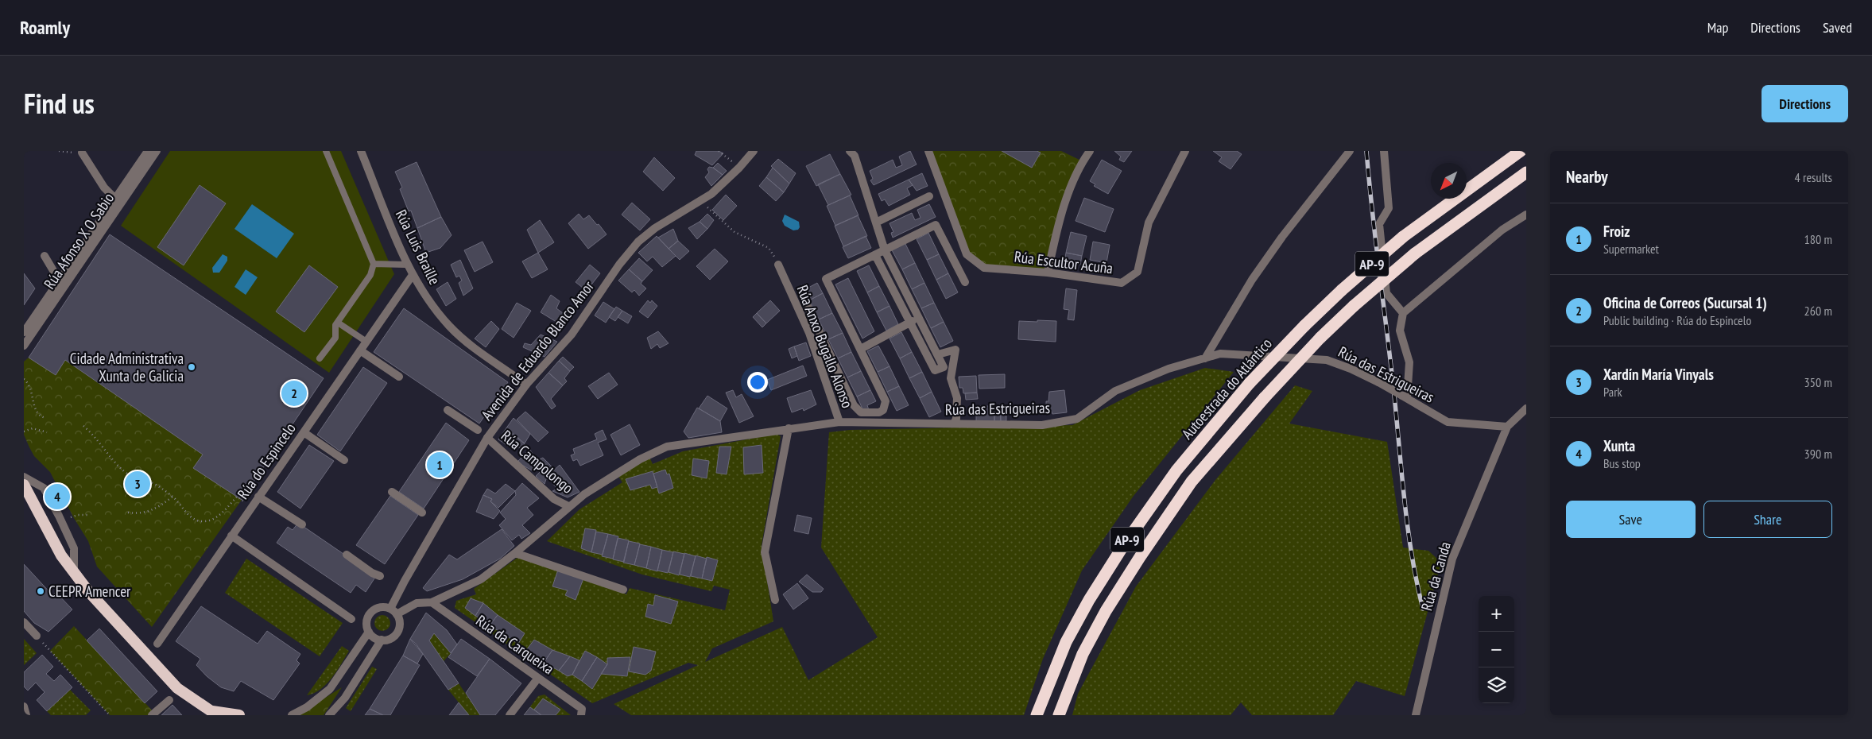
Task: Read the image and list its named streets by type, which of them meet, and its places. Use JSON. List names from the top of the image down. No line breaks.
{"streets":{"highway":["AP-9","Autoestrada do Atlántico"],"street":["Rúa Afonso X O Sabio","Rúa Luis Braille","Rúa Escultor Acuña","Rúa Anxo Bugallo Alonso","Avenida de Eduardo Blanco Amor","Rúa das Estrigueiras","Rúa do Espincelo","Rúa Campolongo","Rúa da Canda","Rúa da Carqueixa"]},"crossings":[["Rúa Luis Braille","Avenida de Eduardo Blanco Amor"],["Rúa Luis Braille","Rúa do Espincelo"],["Rúa Anxo Bugallo Alonso","Rúa das Estrigueiras"],["Avenida de Eduardo Blanco Amor","Rúa das Estrigueiras"],["Avenida de Eduardo Blanco Amor","Rúa Campolongo"],["Rúa das Estrigueiras","Rúa Campolongo"],["Rúa das Estrigueiras","Rúa da Canda"],["Rúa das Estrigueiras","Rúa da Carqueixa"]],"places":["Cidade Administrativa Xunta de Galicia","CEEPR Amencer"],"north":"bottom left","page":{"header":"Roamly","nav":["Map","Directions","Saved"],"title":"Find us","buttons":["Directions",["Save","Share"]],"heading":["Nearby","4 results"],"list":[{"mark":"1","name":"Froiz","note":"Supermarket","value":"180 m"},{"mark":"2","name":"Oficina de Correos (Sucursal 1)","note":"Public building · Rúa do Espincelo","value":"260 m"},{"mark":"3","name":"Xardín María Vinyals","note":"Park","value":"350 m"},{"mark":"4","name":"Xunta","note":"Bus stop","value":"390 m"}],"pins":["2","1","3","4"],"map_buttons":["+","−"]}}
